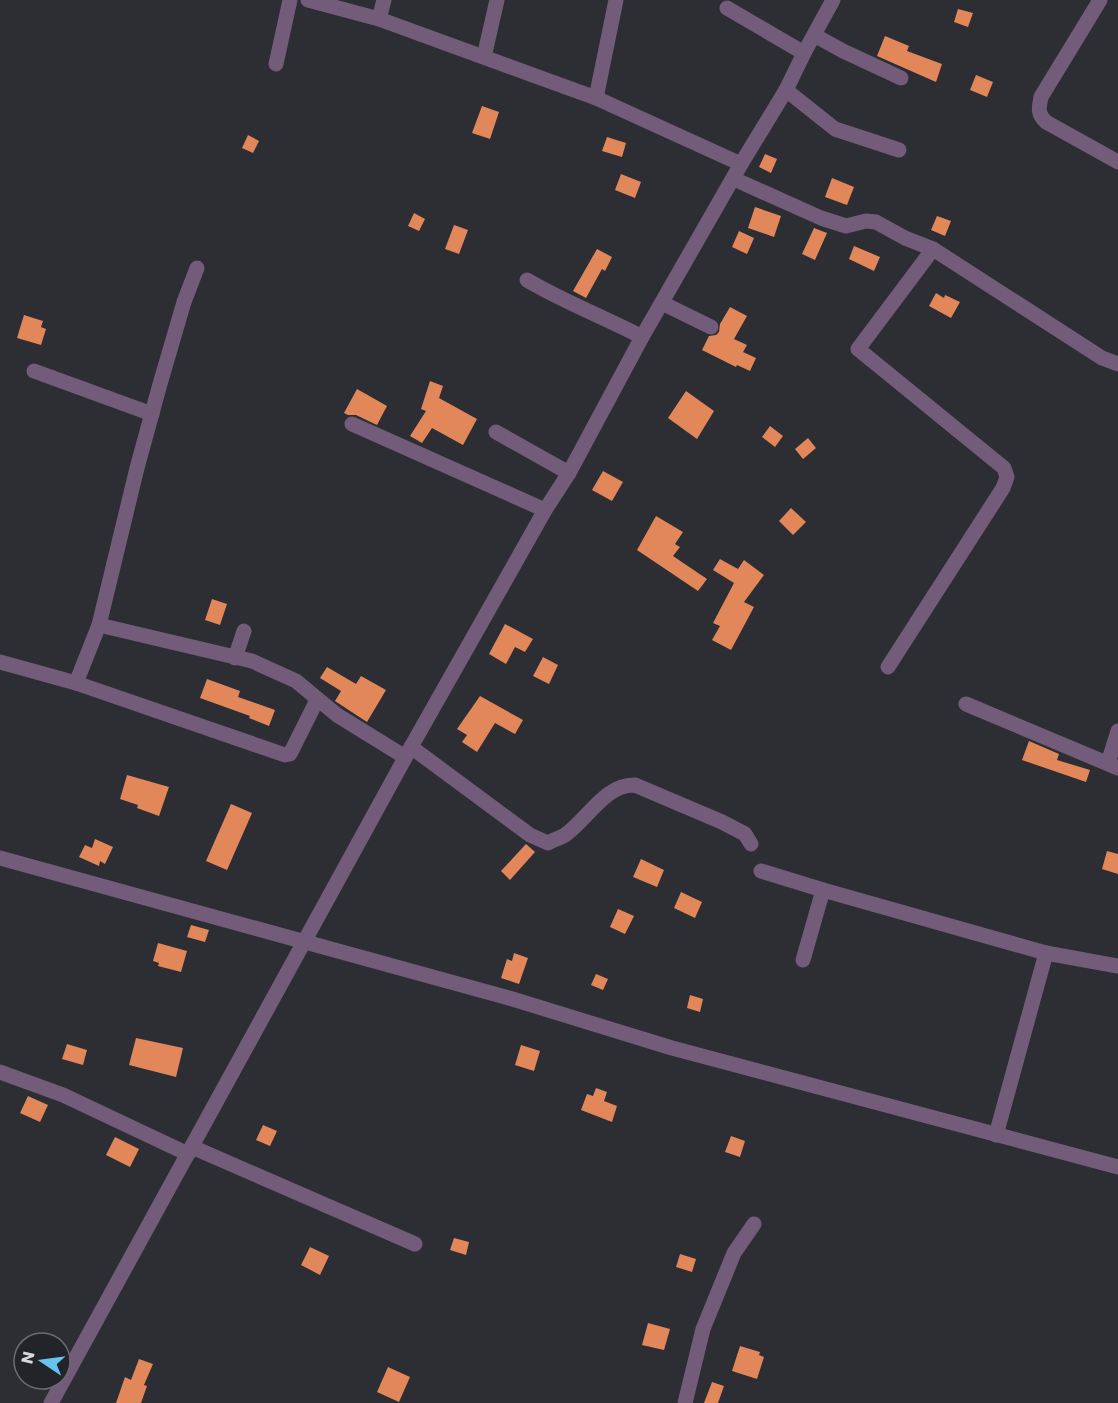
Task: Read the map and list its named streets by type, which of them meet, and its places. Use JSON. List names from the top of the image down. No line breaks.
{"north":"left"}
